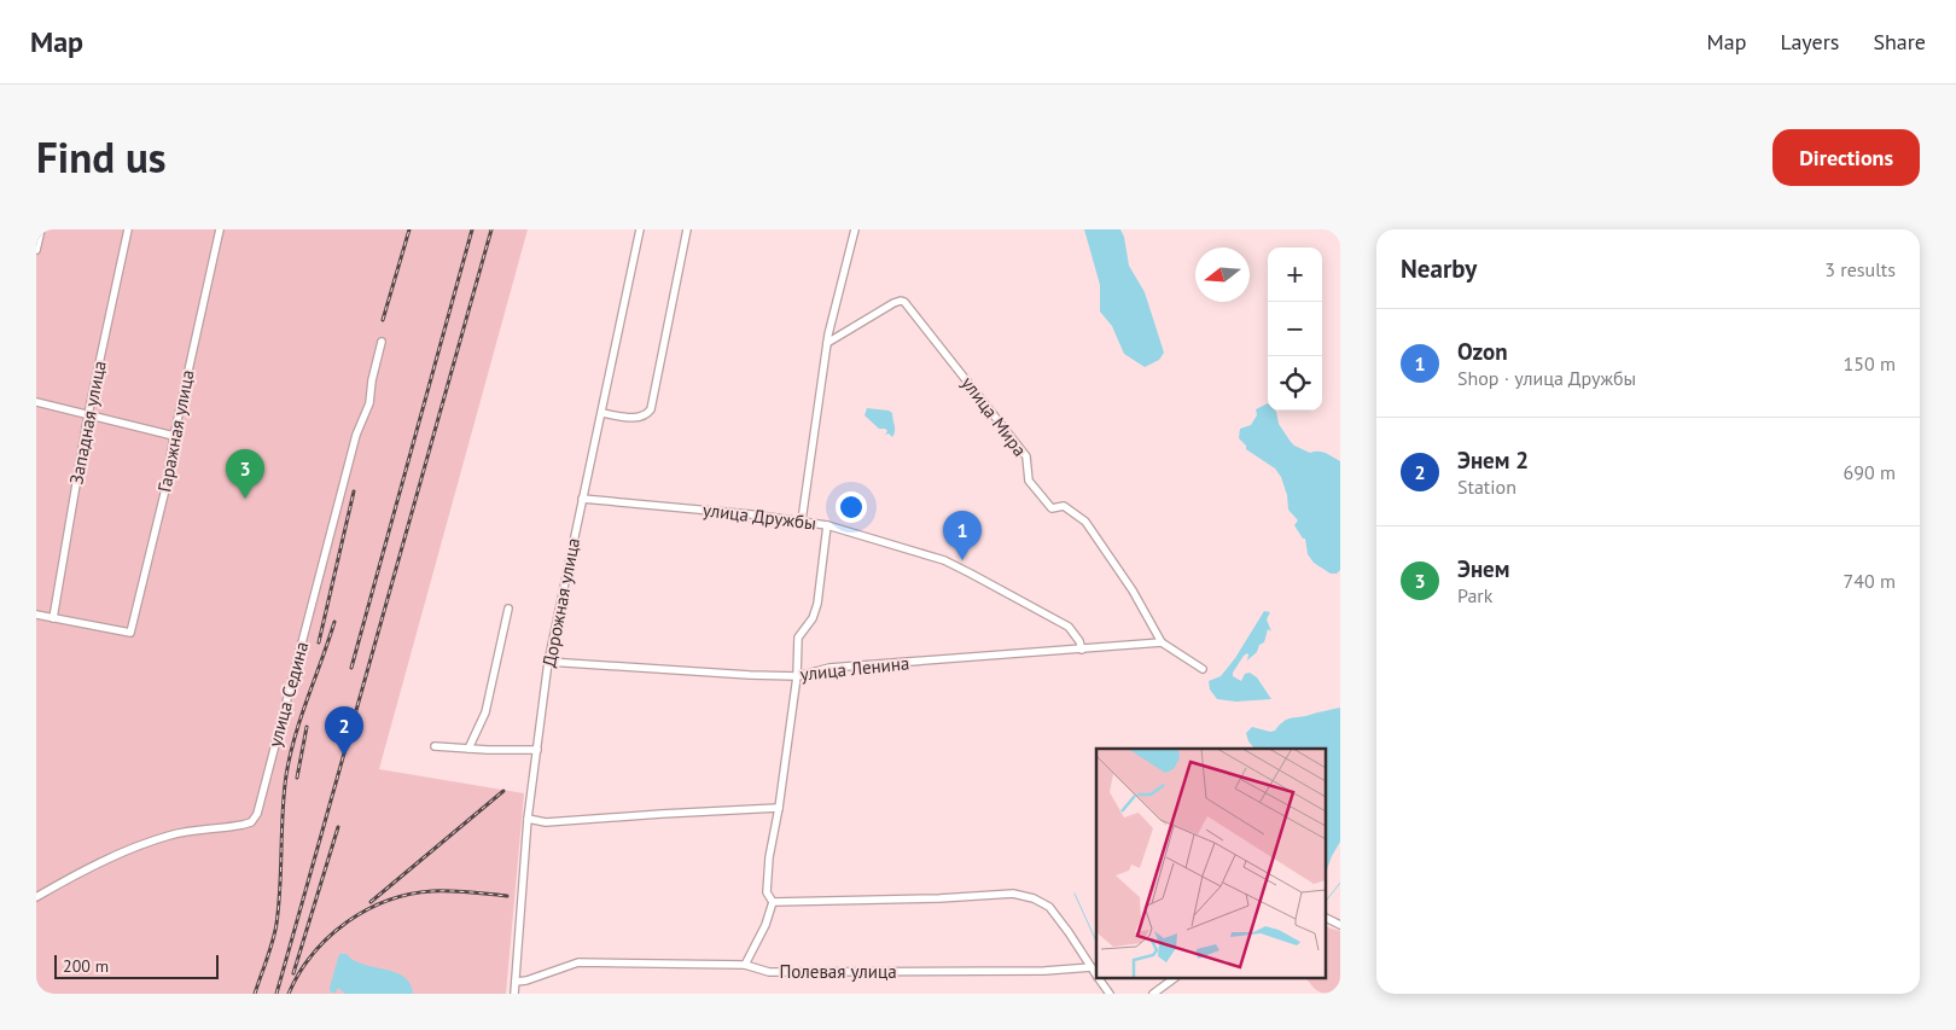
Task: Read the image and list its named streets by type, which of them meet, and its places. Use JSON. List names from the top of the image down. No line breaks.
{"streets":{"street":["улица Мира","Западная улица","Гаражная улица","улица Дружбы","Дорожная улица","улица Ленина","улица Седина","Полевая улица"]},"crossings":[["улица Мира","улица Ленина"],["Западная улица","Гаражная улица"],["улица Дружбы","Дорожная улица"],["улица Дружбы","улица Ленина"],["Дорожная улица","улица Ленина"],["Дорожная улица","Полевая улица"]],"scale_bar":"200 m","north":"left","page":{"header":"Map","nav":["Map","Layers","Share"],"title":"Find us","buttons":"Directions","heading":["Nearby","3 results"],"map_buttons":["+","−"],"list":[{"mark":"1","name":"Ozon","note":"Shop · улица Дружбы","value":"150 m"},{"mark":"2","name":"Энем 2","note":"Station","value":"690 m"},{"mark":"3","name":"Энем","note":"Park","value":"740 m"}],"pins":["3","1","2"],"scale":"200 m"}}
